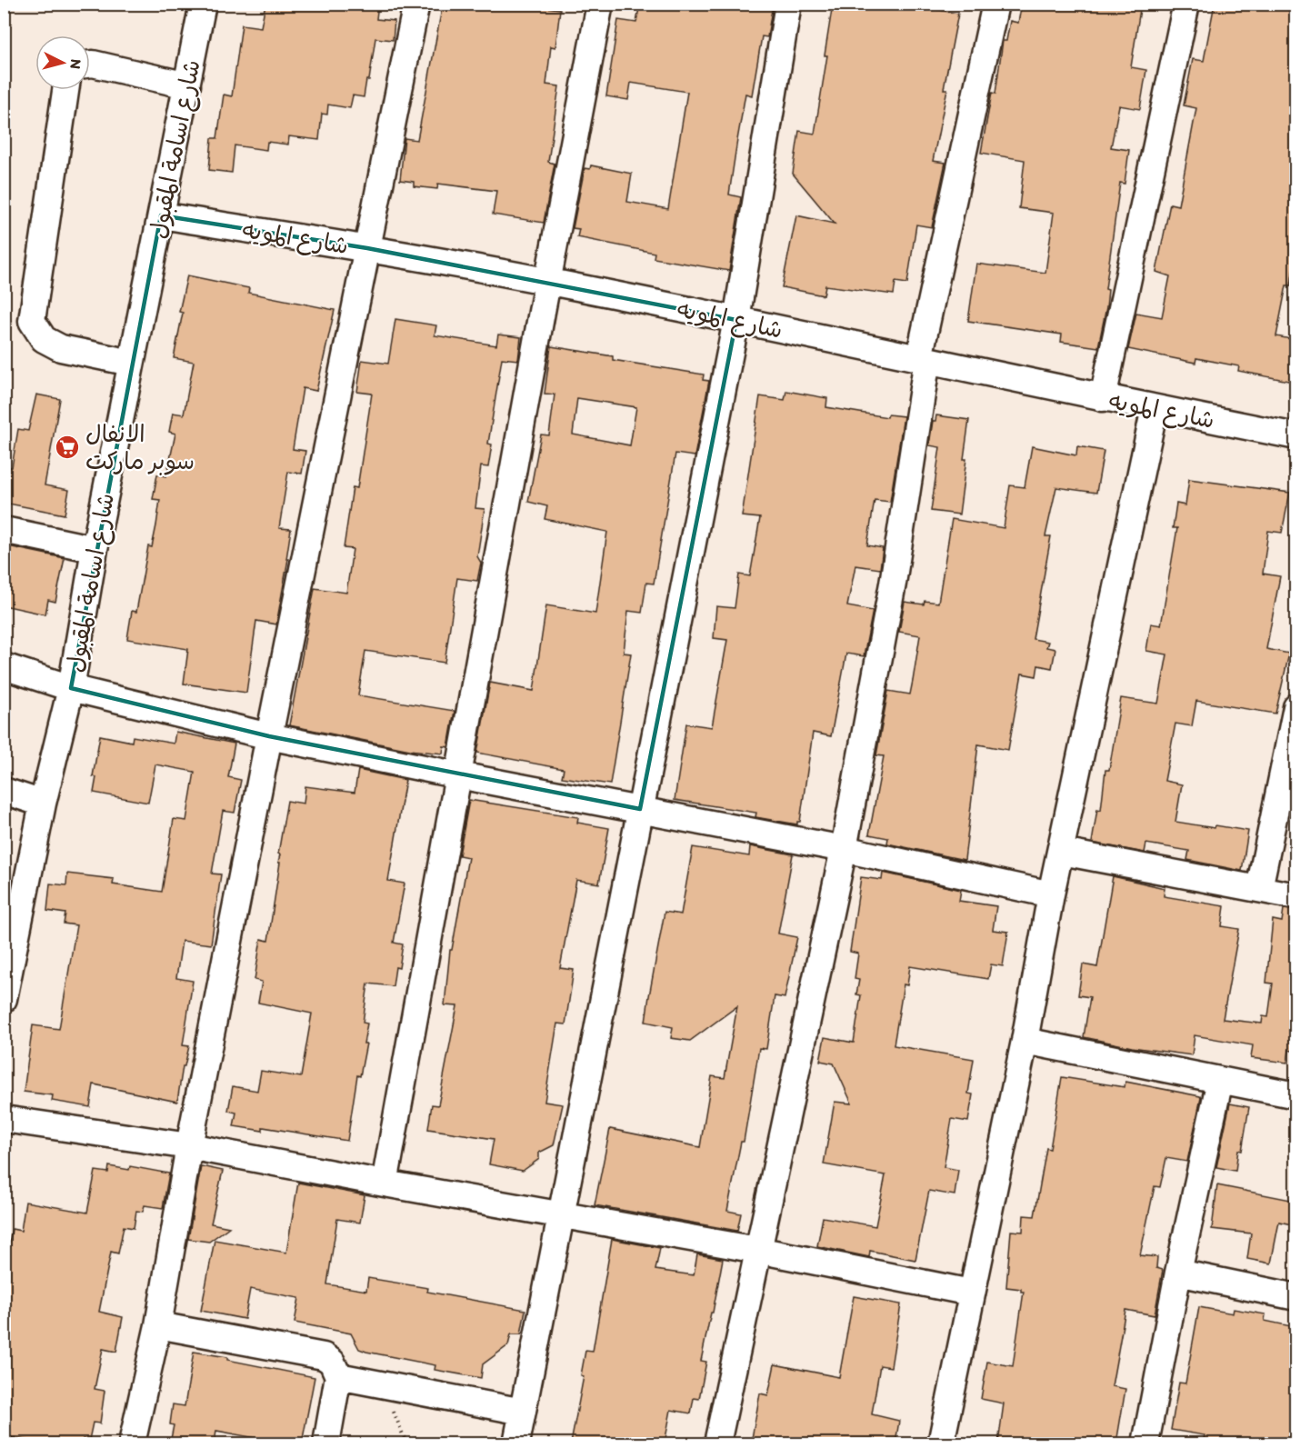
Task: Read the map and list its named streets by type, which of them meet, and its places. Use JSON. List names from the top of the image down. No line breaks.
{"streets":{"street":["شارع اسامة المقبول","شارع المويه"]},"crossings":[["شارع اسامة المقبول","شارع المويه"]],"places":{"supermarket":["الانفال سوبر ماركت"]},"north":"right"}
